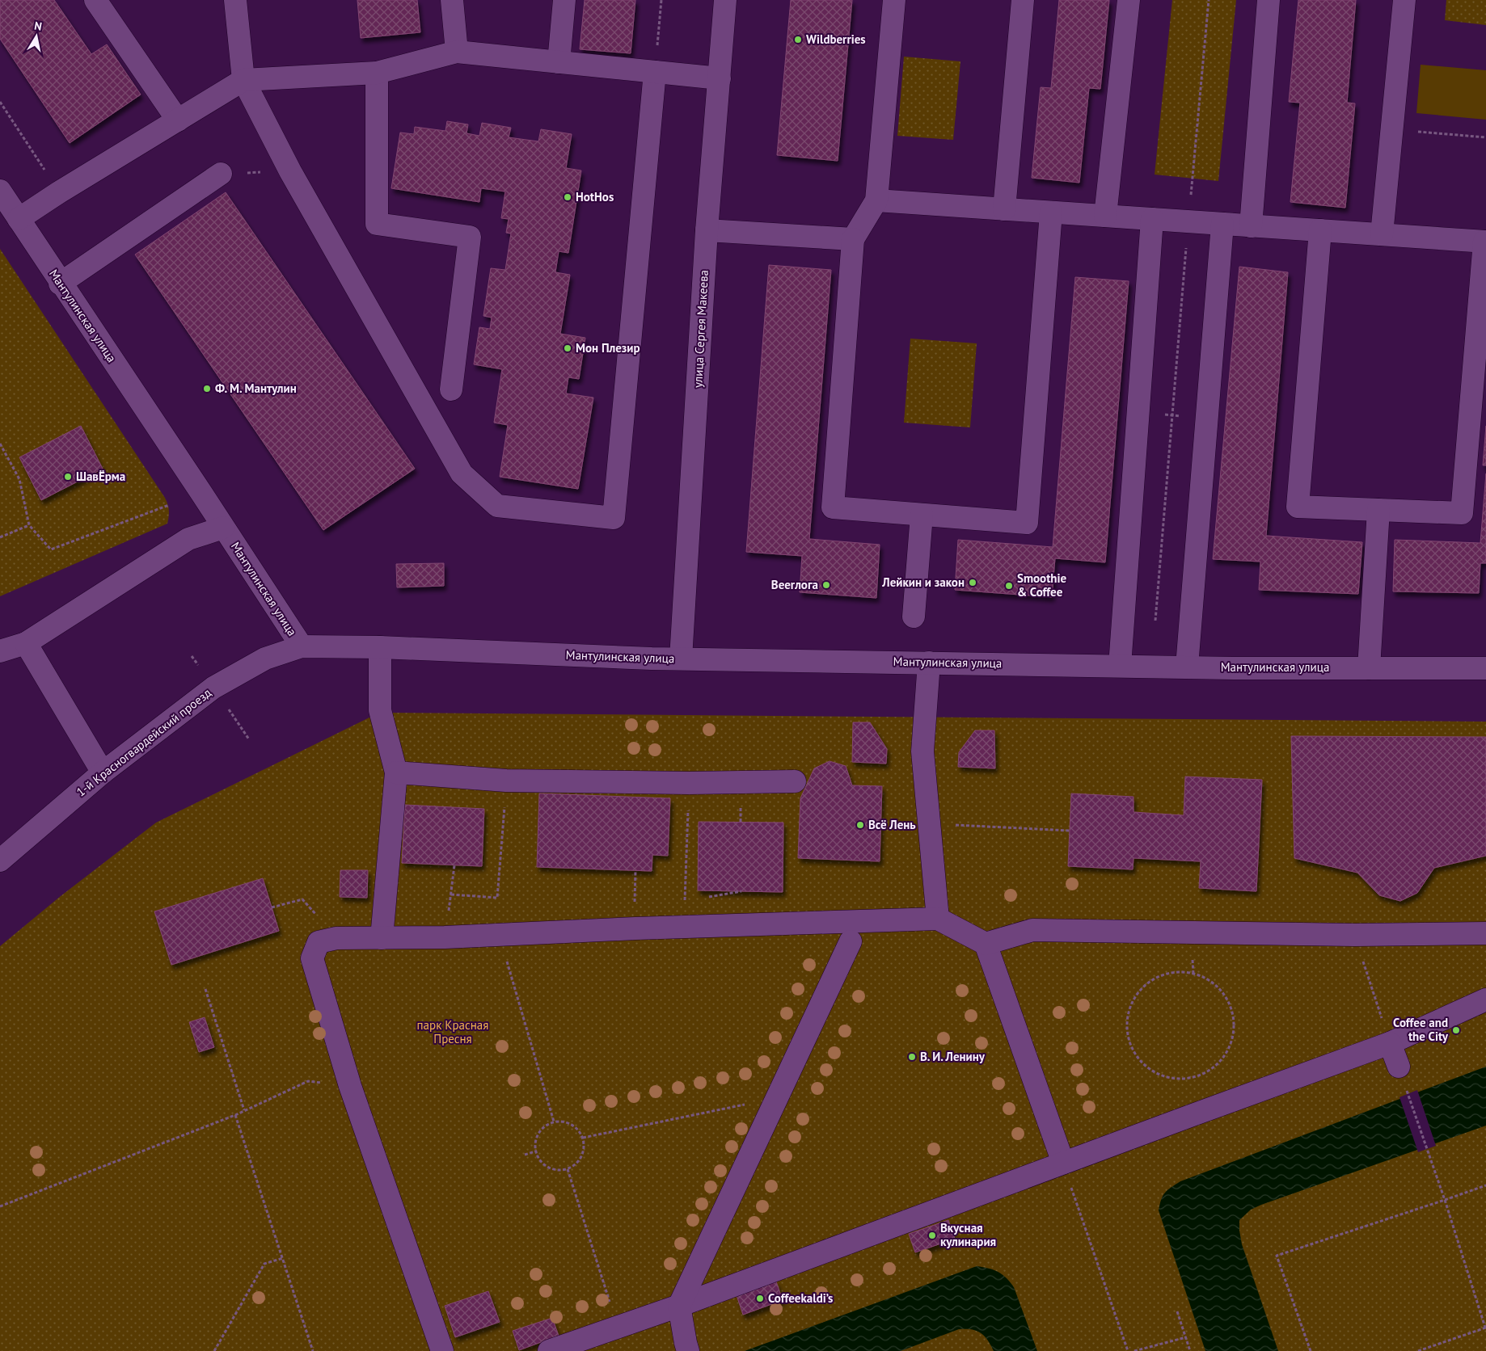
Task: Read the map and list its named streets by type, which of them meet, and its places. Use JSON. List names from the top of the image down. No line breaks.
{"streets":{"street":["Мантулинская улица","улица Сергея Макеева","1-й Красногвардейский проезд"]},"crossings":[["Мантулинская улица","улица Сергея Макеева"],["Мантулинская улица","1-й Красногвардейский проезд"]],"parks":["парк Красная Пресня"],"places":["Wildberries","HotHos","Мон Плезир","Ф. М. Мантулин","ШавЁрма","Лейкин и закон","Beerлога","Smoothie & Coffee","Всё Лень","Coffee and the City","В. И. Ленину","Вкусная кулинария","Coffeekaldi’s"],"north":"top"}
